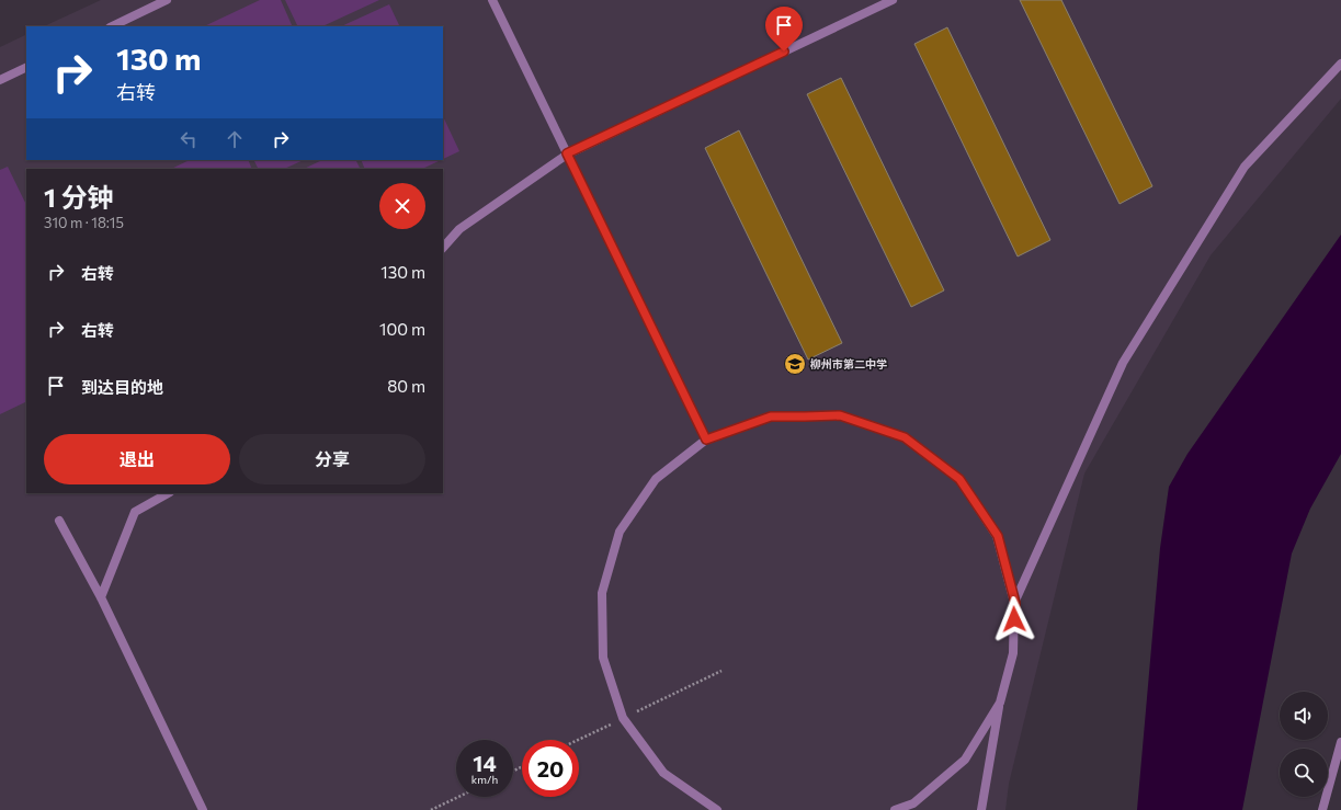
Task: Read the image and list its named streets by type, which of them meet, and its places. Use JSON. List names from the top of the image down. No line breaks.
{"places":{"school or university":["柳州市第二中学"]},"page":{"turn":["130 m","右转"],"heading":["1 分钟","310 m · 18:15"],"list":[{"name":"右转","value":"130 m"},{"name":"右转","value":"100 m"},{"name":"到达目的地","value":"80 m"}],"buttons":["退出","分享"],"speed":"14 km/h","limit":"20"}}
